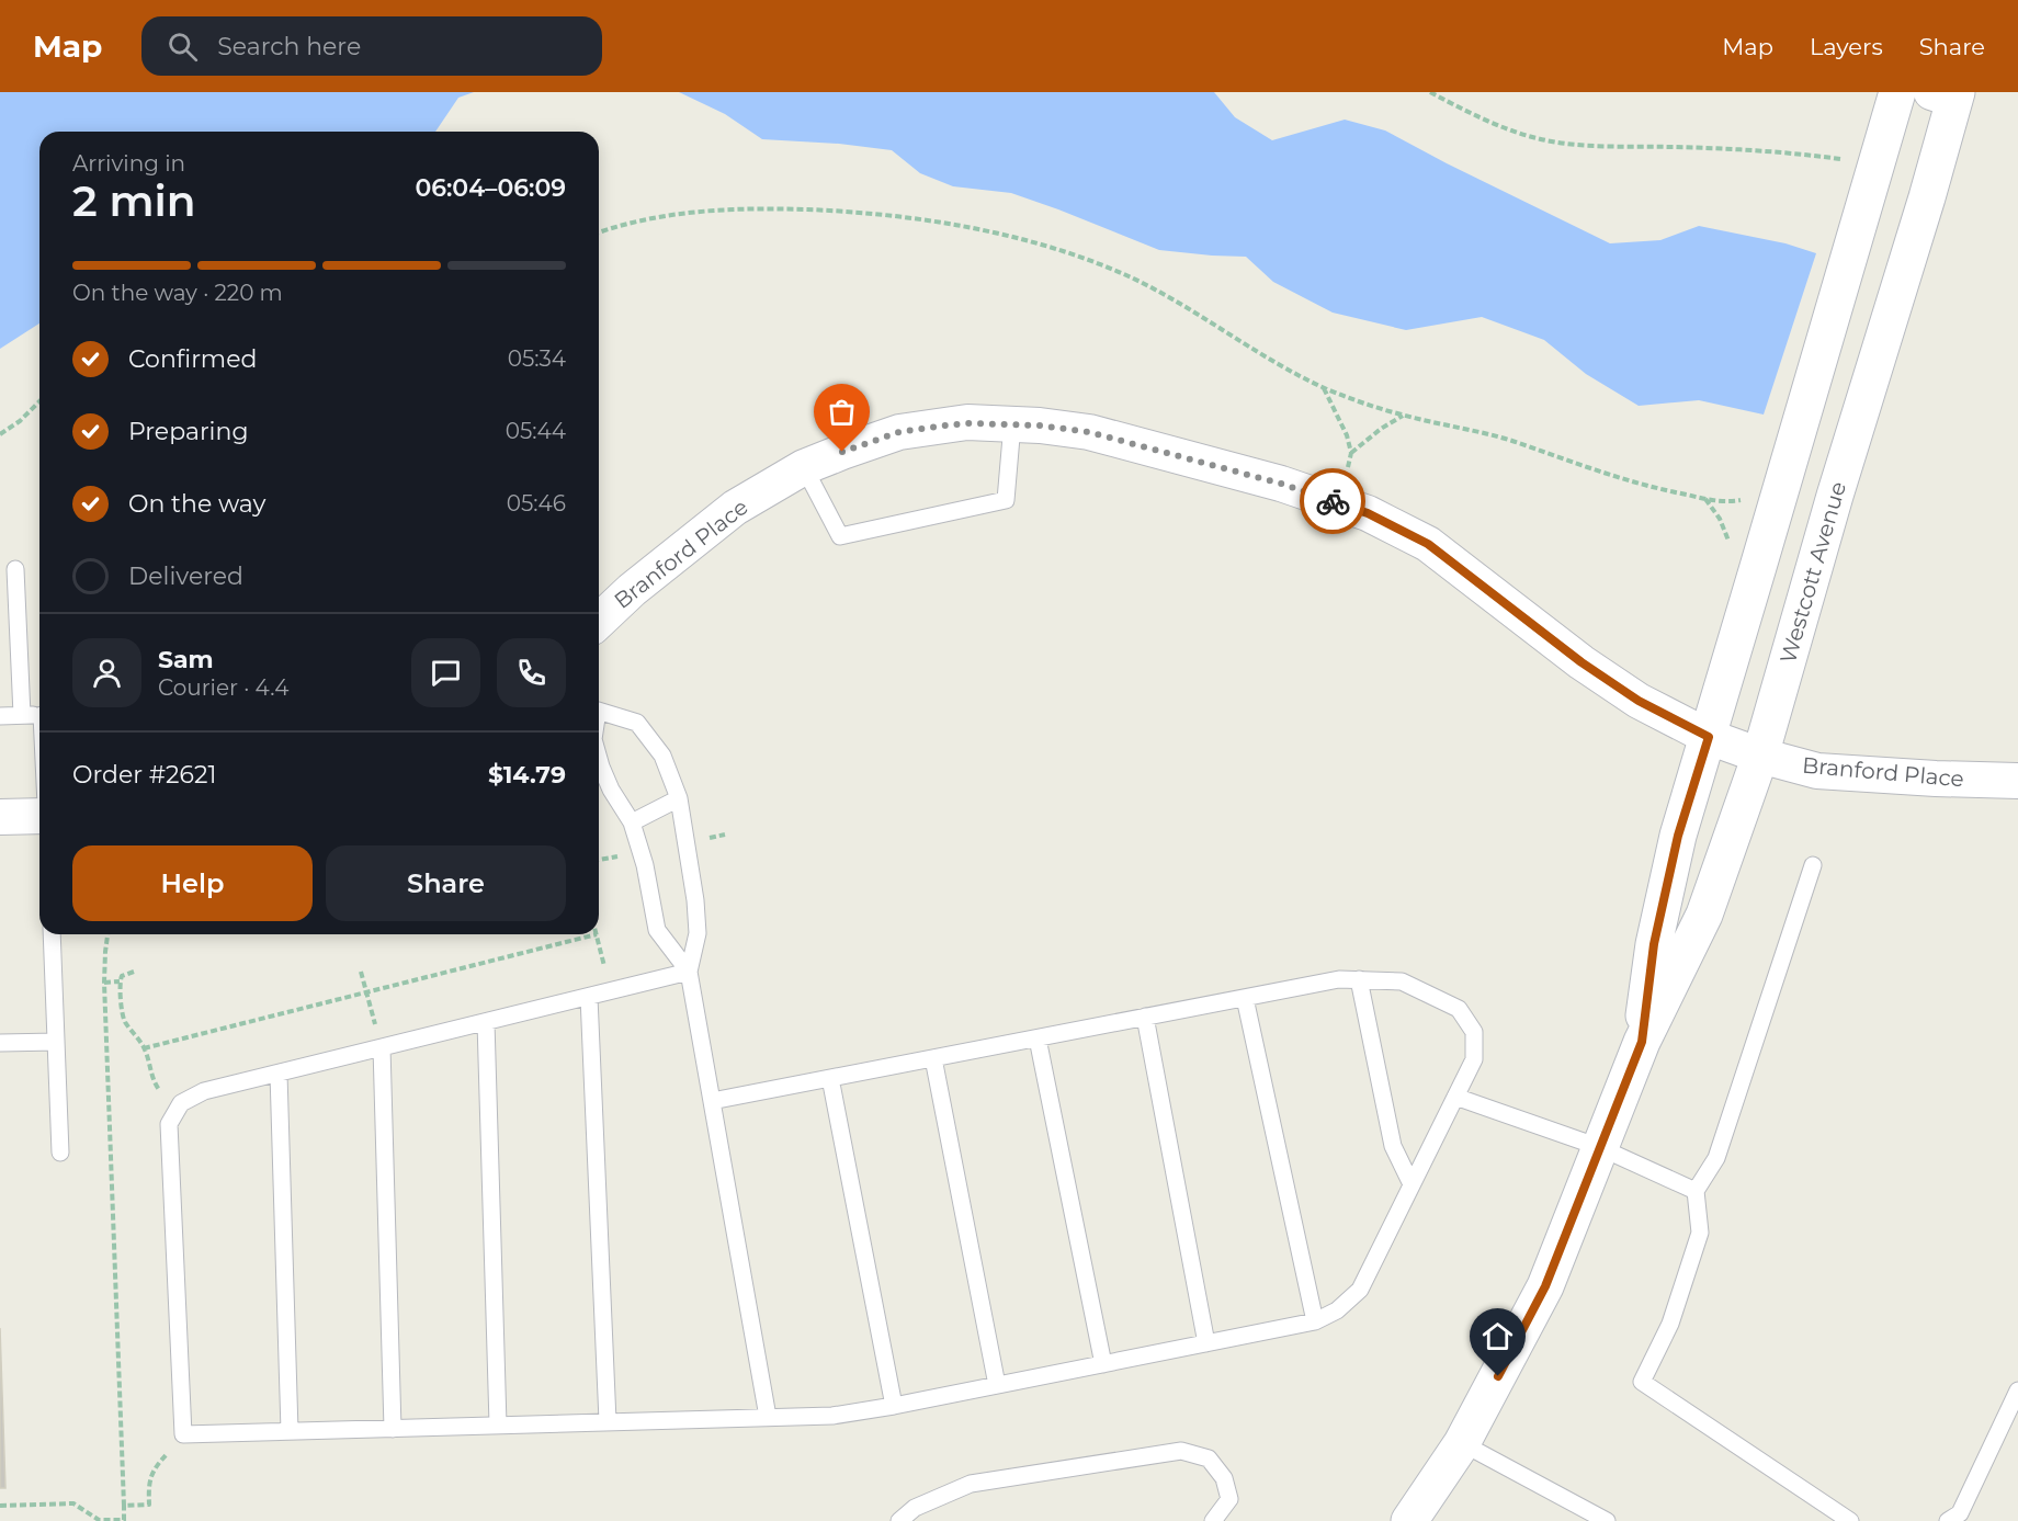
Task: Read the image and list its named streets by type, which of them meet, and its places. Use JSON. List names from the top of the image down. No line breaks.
{"streets":{"street":["Branford Place","Westcott Avenue"]},"crossings":[["Branford Place","Westcott Avenue"]],"page":{"header":"Map","search":"Search here","nav":["Map","Layers","Share"],"heading":["2 min","Arriving in","06:04–06:09"],"panel":["Sam","Courier · 4.4","Order #2621","$14.79"],"bar":"On the way · 220 m","list":[["Confirmed","05:34"],["Preparing","05:44"],["On the way","05:46"],"Delivered"],"buttons":["Help","Share"]}}
